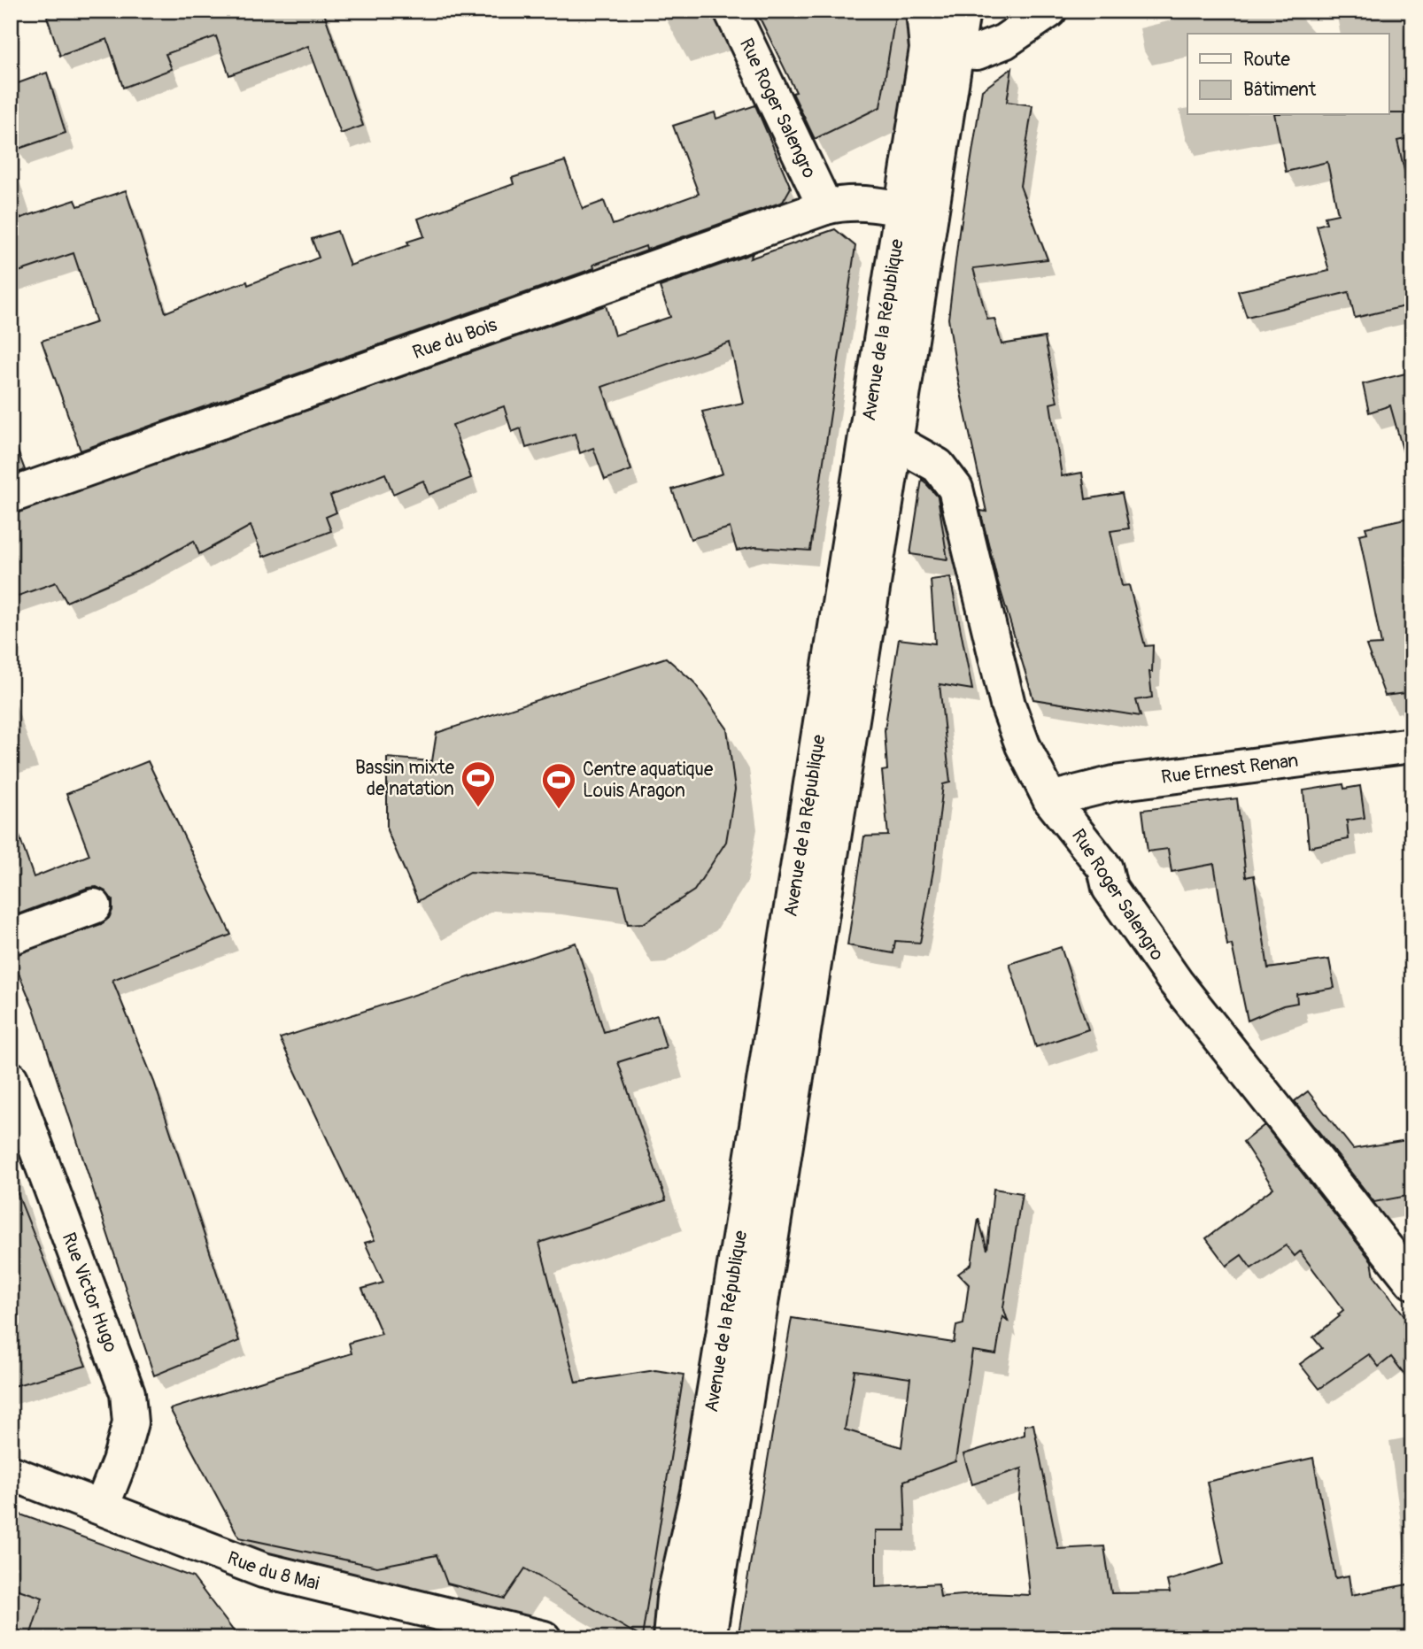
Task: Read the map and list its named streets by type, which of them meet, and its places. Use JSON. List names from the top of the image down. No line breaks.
{"streets":{"street":["Rue Roger Salengro","Avenue de la République","Rue du Bois","Rue Ernest Renan","Rue Victor Hugo","Rue du 8 Mai"]},"crossings":[["Rue Roger Salengro","Avenue de la République"],["Rue Roger Salengro","Rue du Bois"],["Rue Roger Salengro","Rue Ernest Renan"],["Avenue de la République","Rue du Bois"],["Rue Victor Hugo","Rue du 8 Mai"]],"places":{"sports":["Bassin mixte de natation","Centre aquatique Louis Aragon"]},"legend":["Route","Bâtiment"]}
